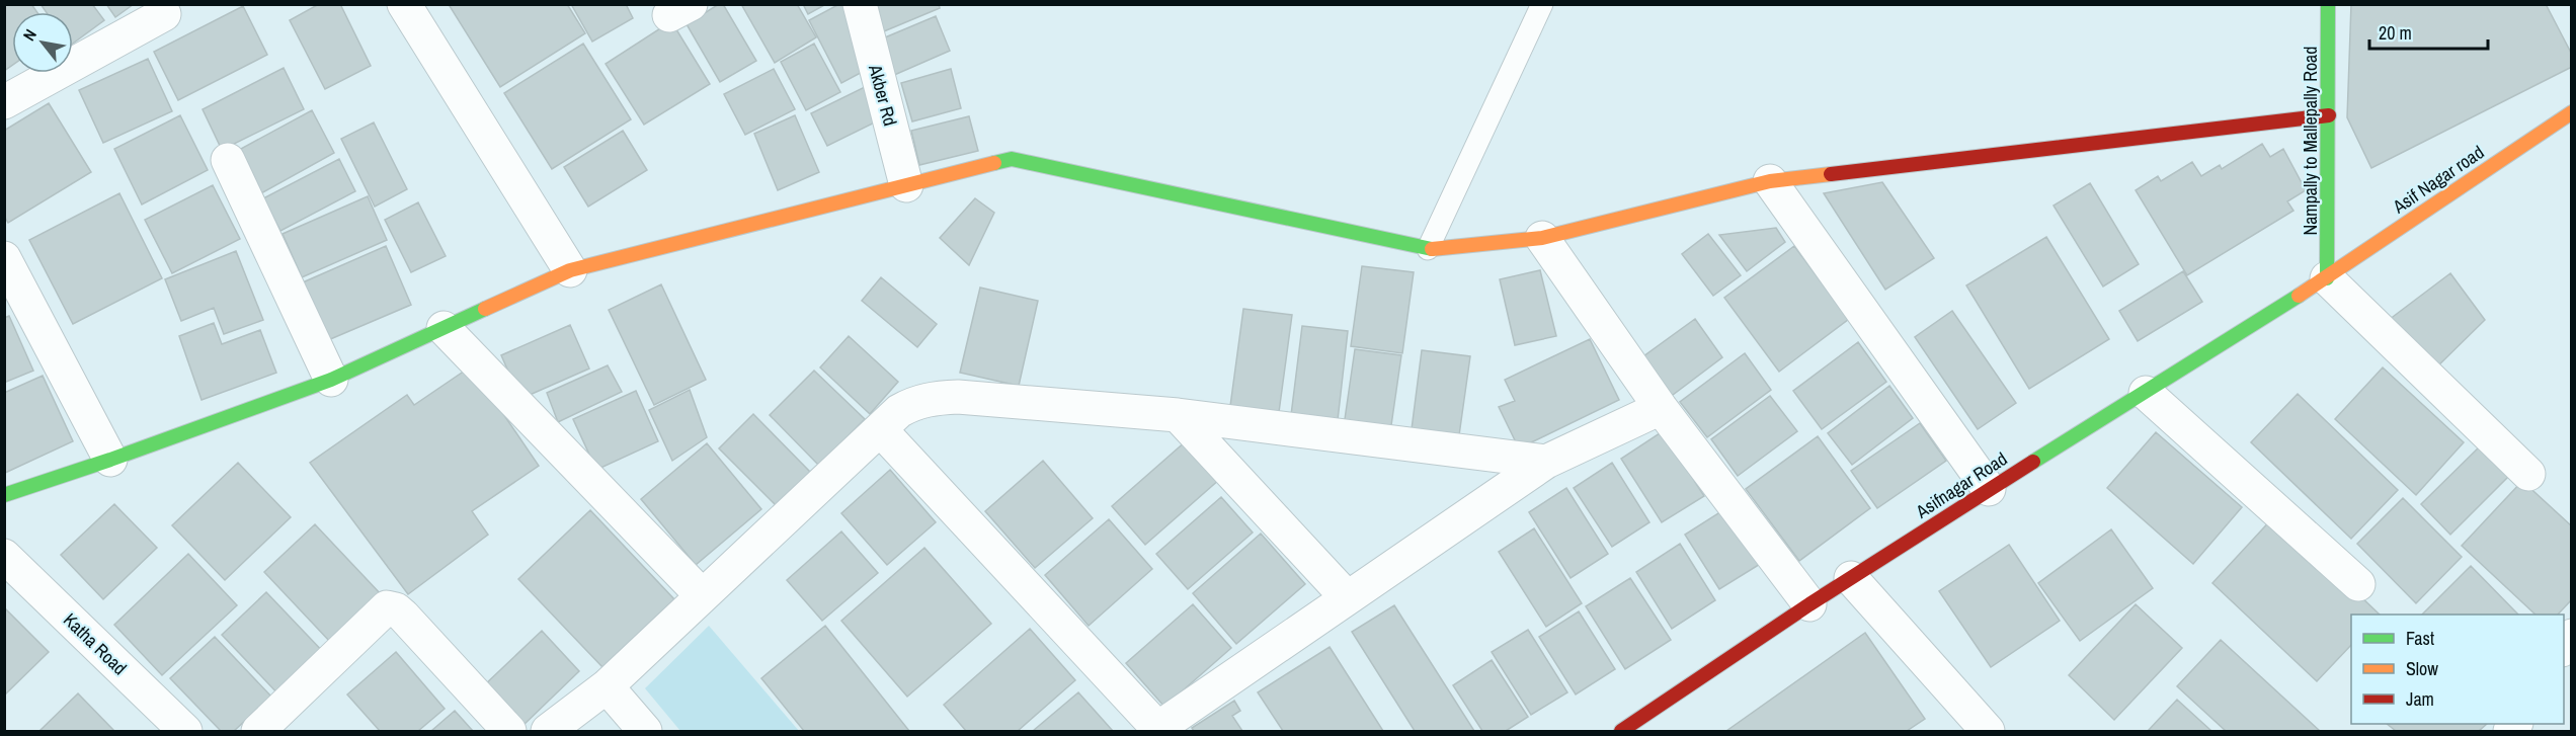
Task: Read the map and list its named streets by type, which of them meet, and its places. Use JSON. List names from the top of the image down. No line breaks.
{"streets":{"street":["Akber Rd","Nampally to Mallepally Road","Asif Nagar road","Asifnagar Road","Katha Road"]},"crossings":[["Nampally to Mallepally Road","Asif Nagar road"],["Nampally to Mallepally Road","Asifnagar Road"],["Asif Nagar road","Asifnagar Road"]],"legend":["Fast","Slow","Jam"],"scale_bar":"20 m","north":"top left"}
